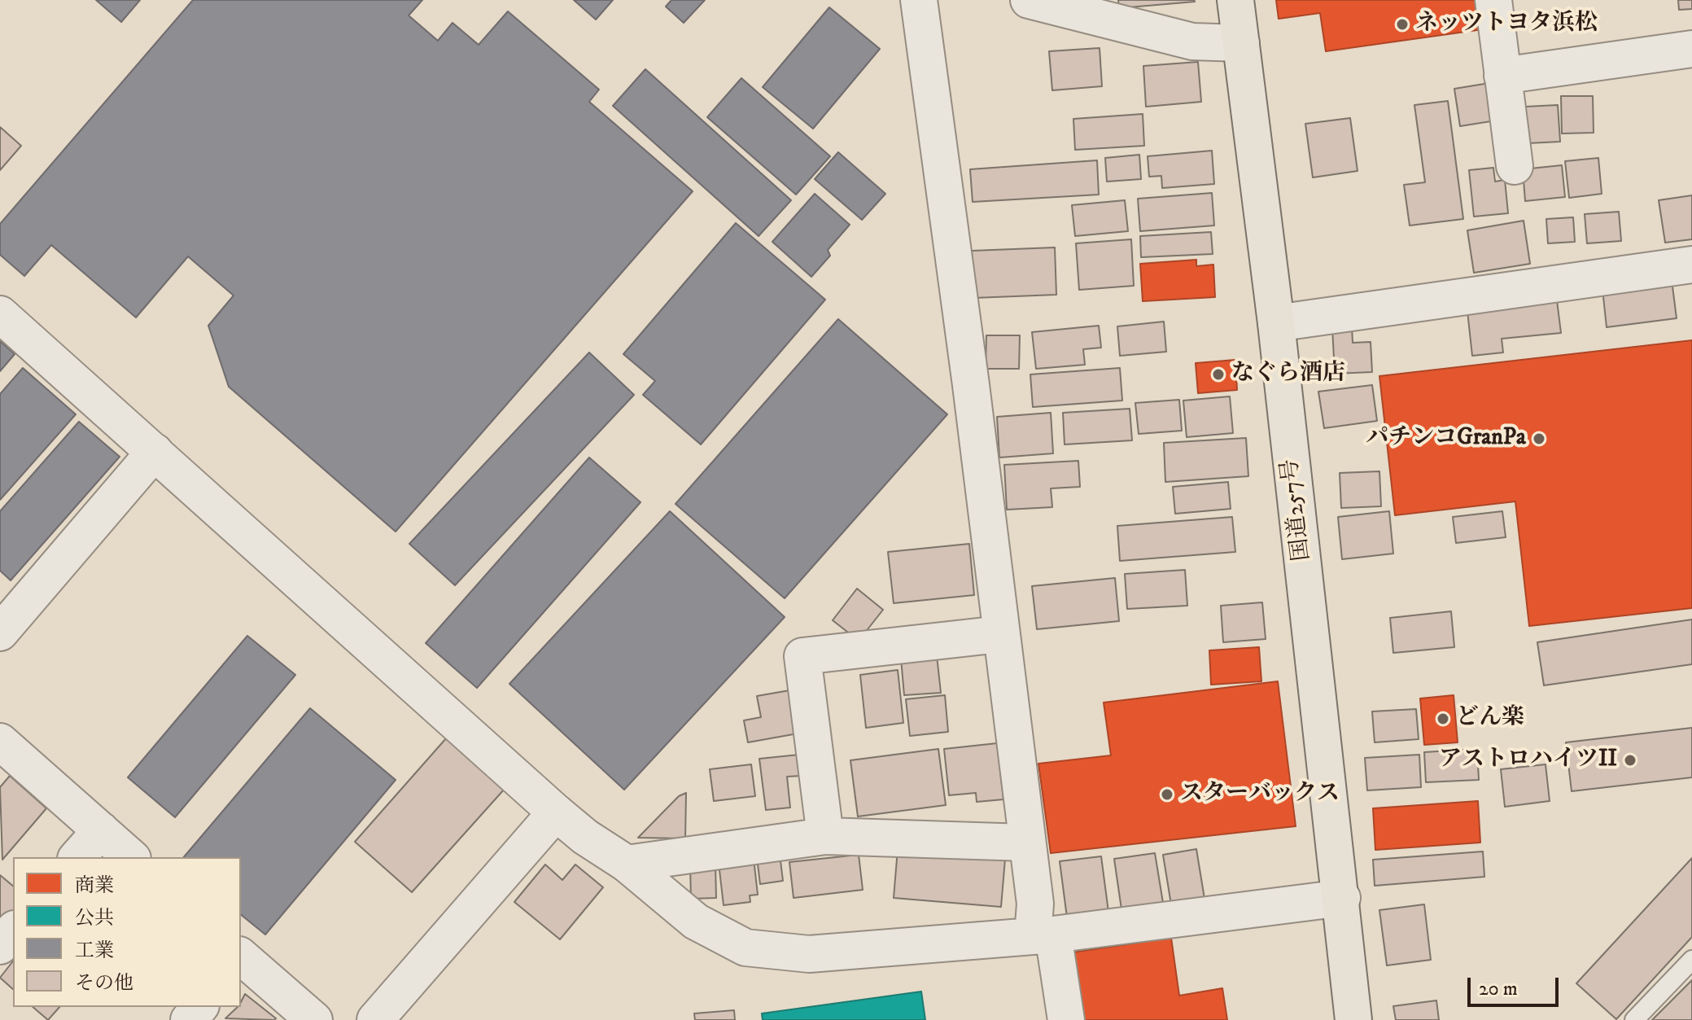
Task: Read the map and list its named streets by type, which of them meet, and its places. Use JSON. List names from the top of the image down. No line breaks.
{"streets":{"highway":["国道257号"]},"places":["ネッツトヨタ浜松","なぐら酒店","パチンコGranPa","どん楽","アストロハイツII","スターバックス"],"legend":["商業","公共","工業","その他"],"scale_bar":"20 m"}
